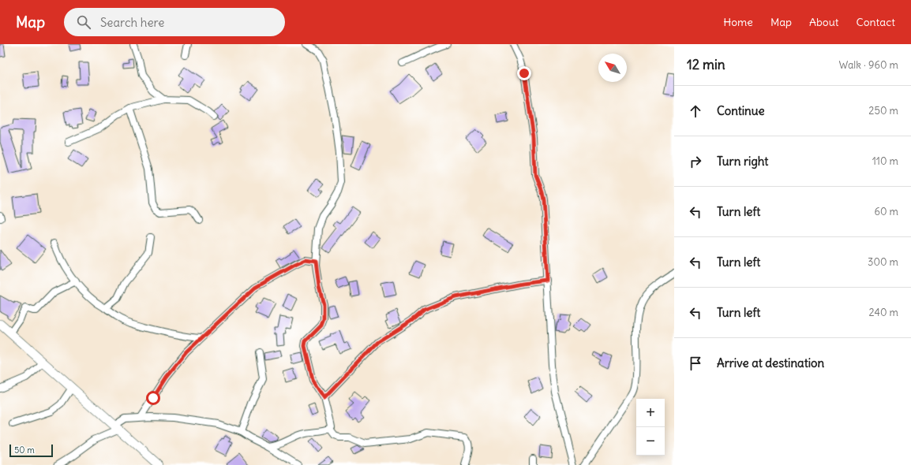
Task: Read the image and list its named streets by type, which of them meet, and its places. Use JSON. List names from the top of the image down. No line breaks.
{"scale_bar":"50 m","north":"top left","page":{"header":"Map","search":"Search here","nav":["Home","Map","About","Contact"],"heading":["12 min","Walk · 960 m"],"list":[["Continue","250 m"],["Turn right","110 m"],["Turn left","60 m"],["Turn left","300 m"],["Turn left","240 m"],"Arrive at destination"],"map_buttons":["+","−"],"scale":"50 m"}}
